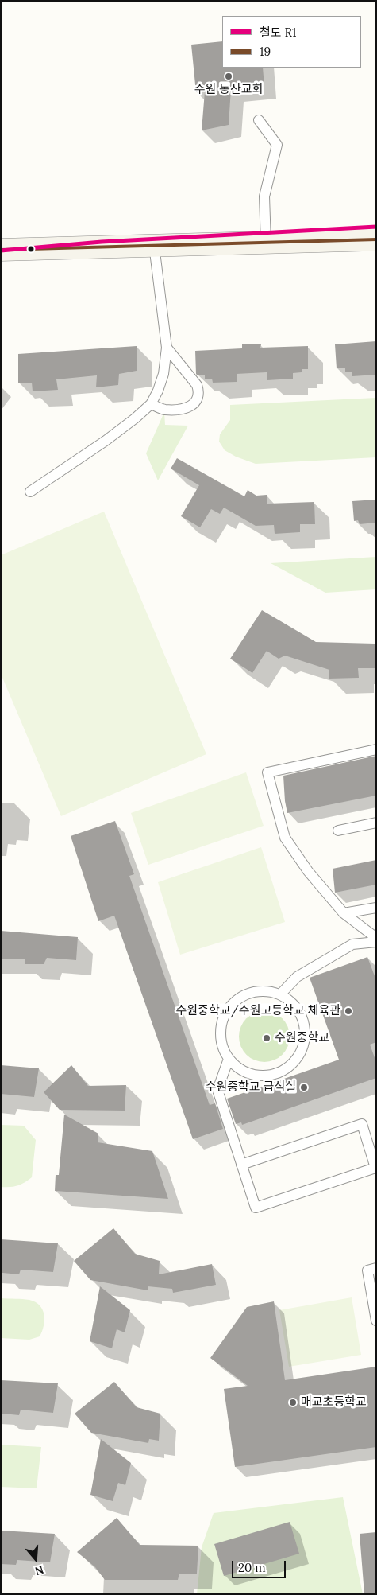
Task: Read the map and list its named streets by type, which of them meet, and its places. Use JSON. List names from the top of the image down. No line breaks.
{"places":["수원 동산교회","수원중학교/수원고등학교 체육관","수원중학교","수원중학교 급식실","매교초등학교"],"lines":["rail line R1","transit line 19"],"legend":["철도 R1","19"],"scale_bar":"20 m","north":"bottom"}
